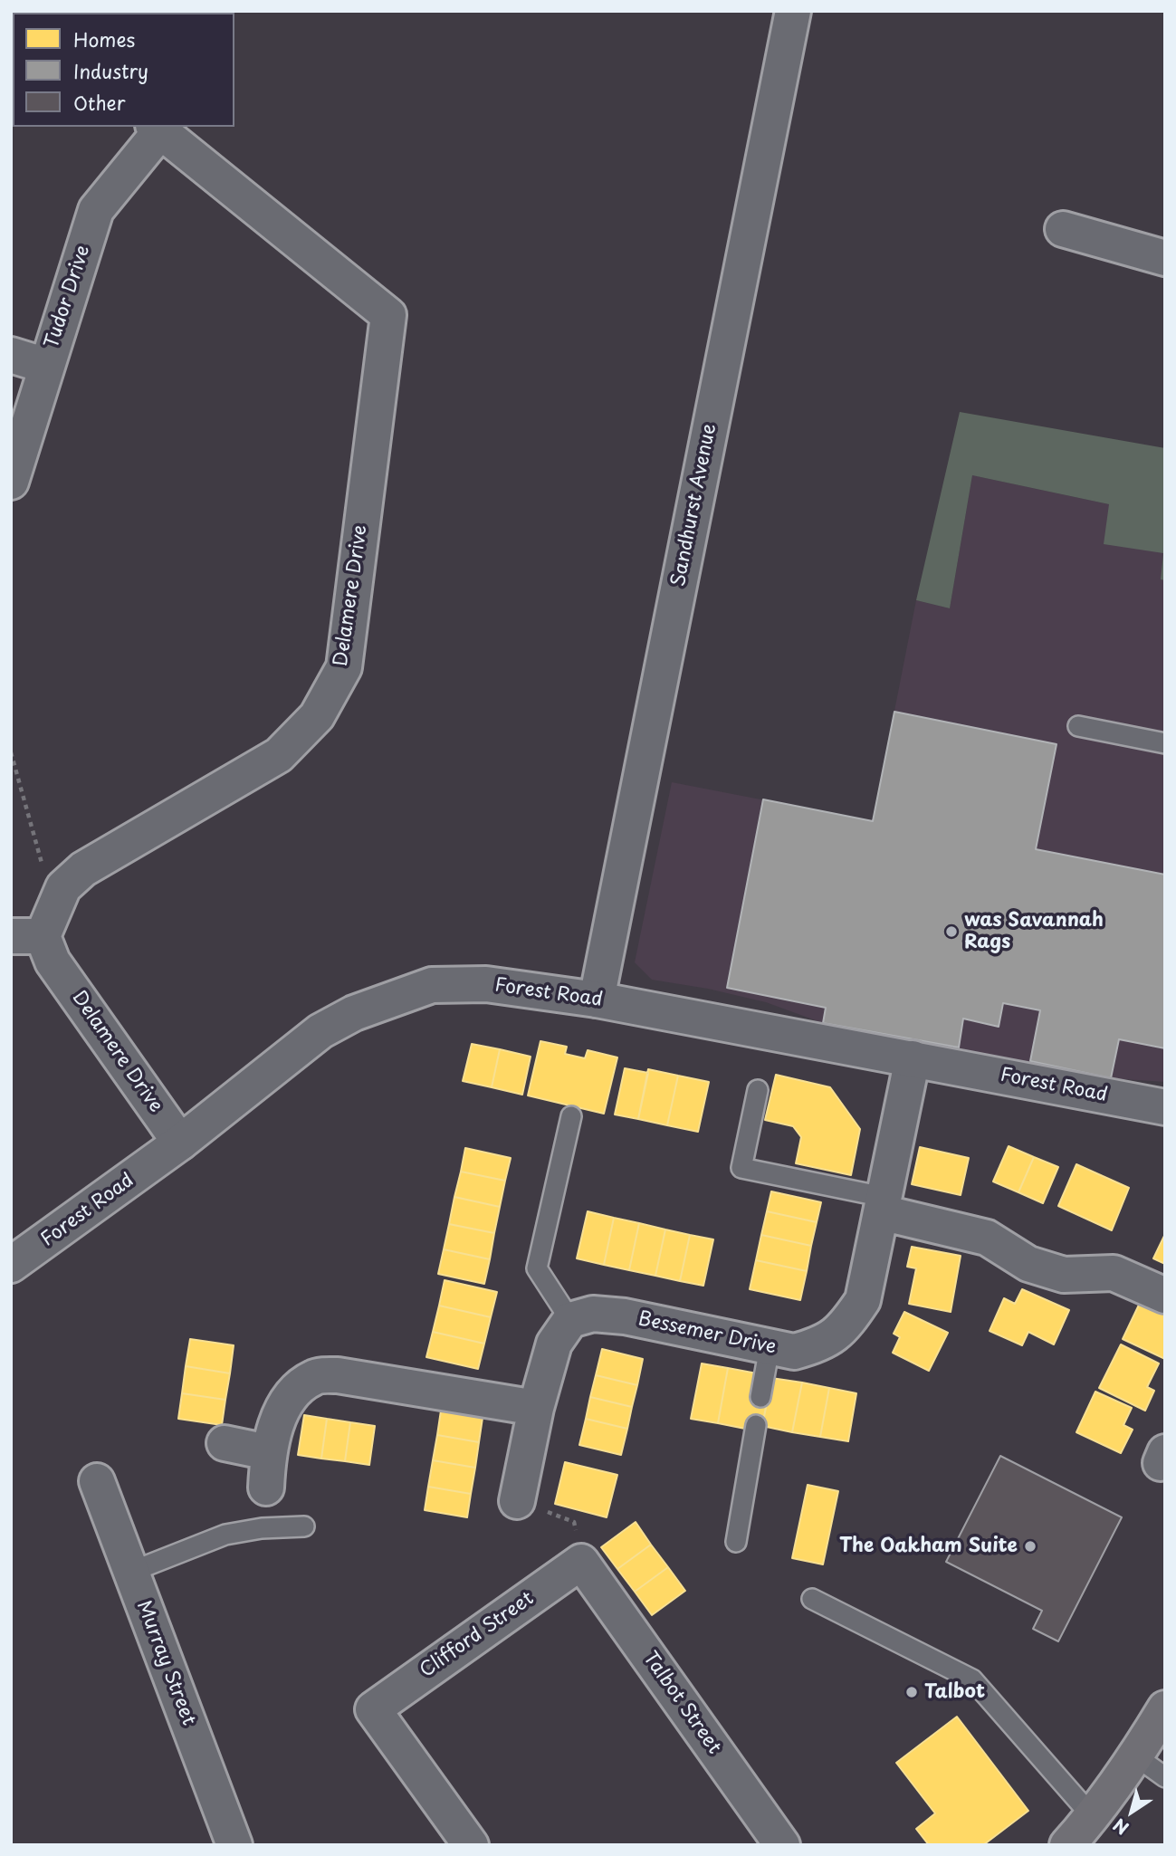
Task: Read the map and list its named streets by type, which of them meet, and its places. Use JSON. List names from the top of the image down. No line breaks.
{"streets":{"street":["Tudor Drive","Sandhurst Avenue","Delamere Drive","Forest Road","Bessemer Drive","Clifford Street","Murray Street","Talbot Street"]},"crossings":[["Tudor Drive","Delamere Drive"],["Sandhurst Avenue","Forest Road"],["Delamere Drive","Forest Road"],["Forest Road","Bessemer Drive"],["Clifford Street","Talbot Street"]],"places":["was Savannah Rags","The Oakham Suite","Talbot"],"legend":["Homes","Industry","Other"],"north":"bottom left"}
